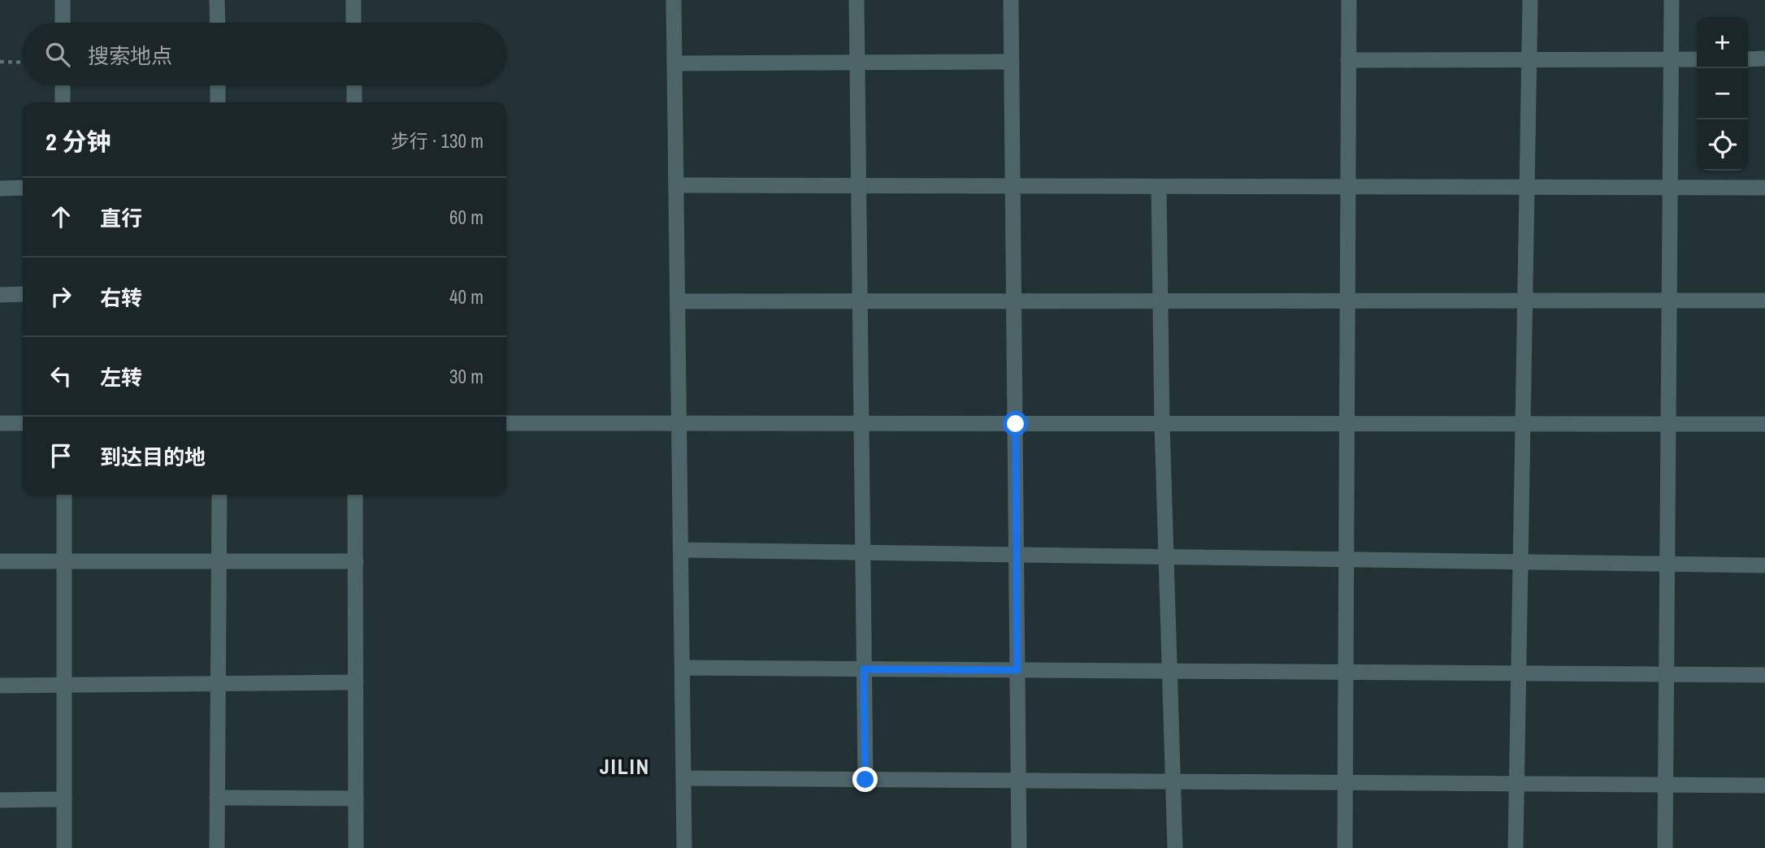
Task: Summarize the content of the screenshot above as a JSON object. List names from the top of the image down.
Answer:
{
  "districts": ["JILIN"],
  "page": {
    "map_buttons": ["+", "−"],
    "search": "搜索地点",
    "heading": ["2 分钟", "步行 · 130 m"],
    "list": [
      ["直行", "60 m"],
      ["右转", "40 m"],
      ["左转", "30 m"],
      "到达目的地"
    ]
  }
}
